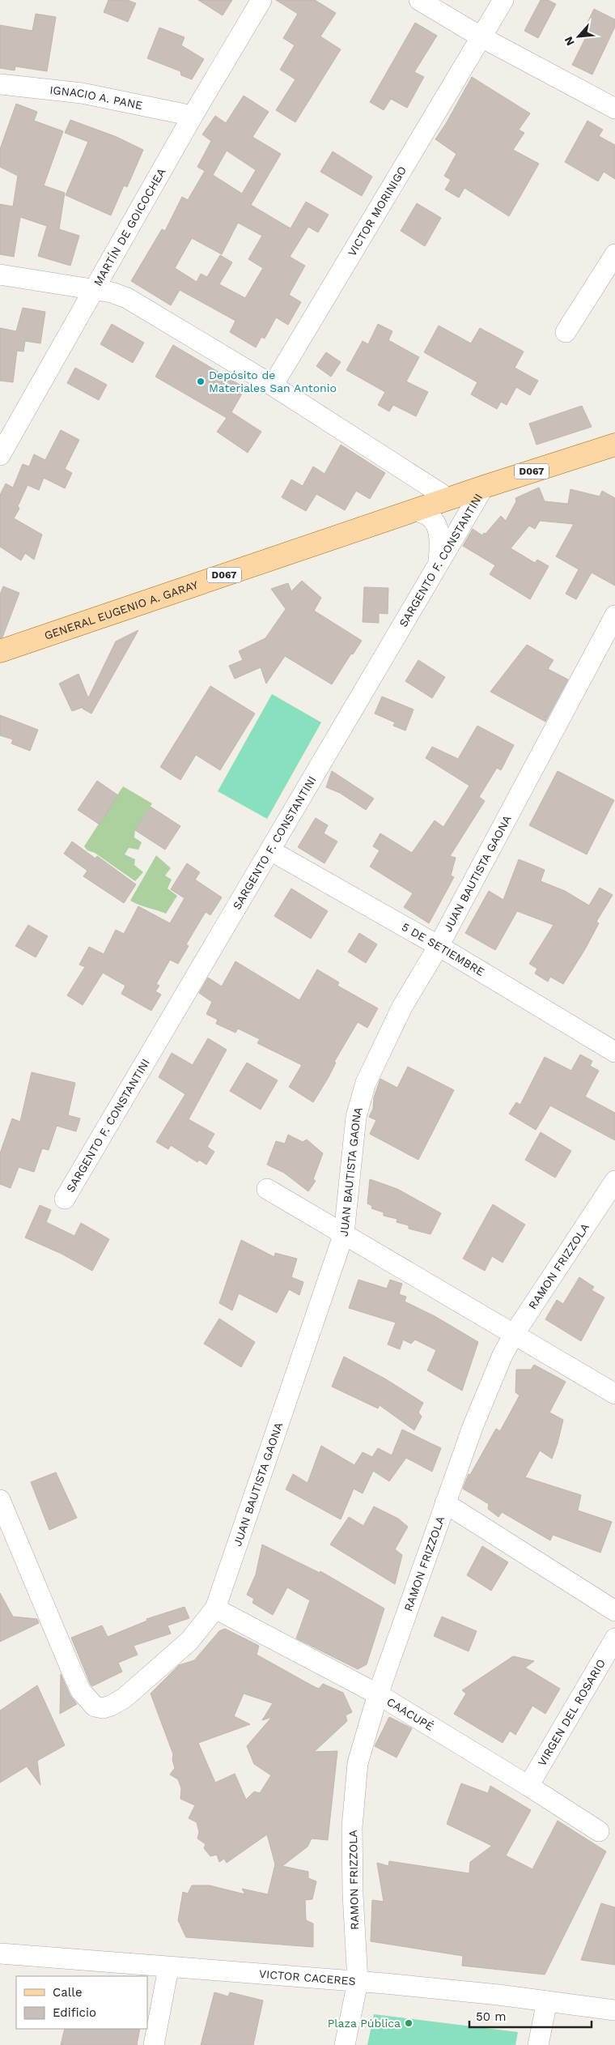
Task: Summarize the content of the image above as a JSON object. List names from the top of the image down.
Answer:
{
  "streets": {
    "main road": ["D067", "GENERAL EUGENIO A. GARAY"],
    "street": [
      "IGNACIO A. PANE",
      "VICTOR MORINIGO",
      "MARTÍN DE GOICOCHEA",
      "SARGENTO F. CONSTANTINI",
      "JUAN BAUTISTA GAONA",
      "5 DE SETIEMBRE",
      "RAMON FRIZZOLA",
      "VIRGEN DEL ROSARIO",
      "CAACUPÉ",
      "VICTOR CACERES"
    ]
  },
  "crossings": [
    ["IGNACIO A. PANE", "MARTÍN DE GOICOCHEA"],
    ["D067", "SARGENTO F. CONSTANTINI"],
    ["D067", "GENERAL EUGENIO A. GARAY"],
    ["SARGENTO F. CONSTANTINI", "5 DE SETIEMBRE"],
    ["JUAN BAUTISTA GAONA", "5 DE SETIEMBRE"],
    ["JUAN BAUTISTA GAONA", "CAACUPÉ"],
    ["RAMON FRIZZOLA", "CAACUPÉ"],
    ["RAMON FRIZZOLA", "VICTOR CACERES"],
    ["VIRGEN DEL ROSARIO", "CAACUPÉ"]
  ],
  "places": ["Depósito de Materiales San Antonio", "Plaza Pública"],
  "legend": ["Calle", "Edificio"],
  "scale_bar": "50 m",
  "north": "bottom left"
}
